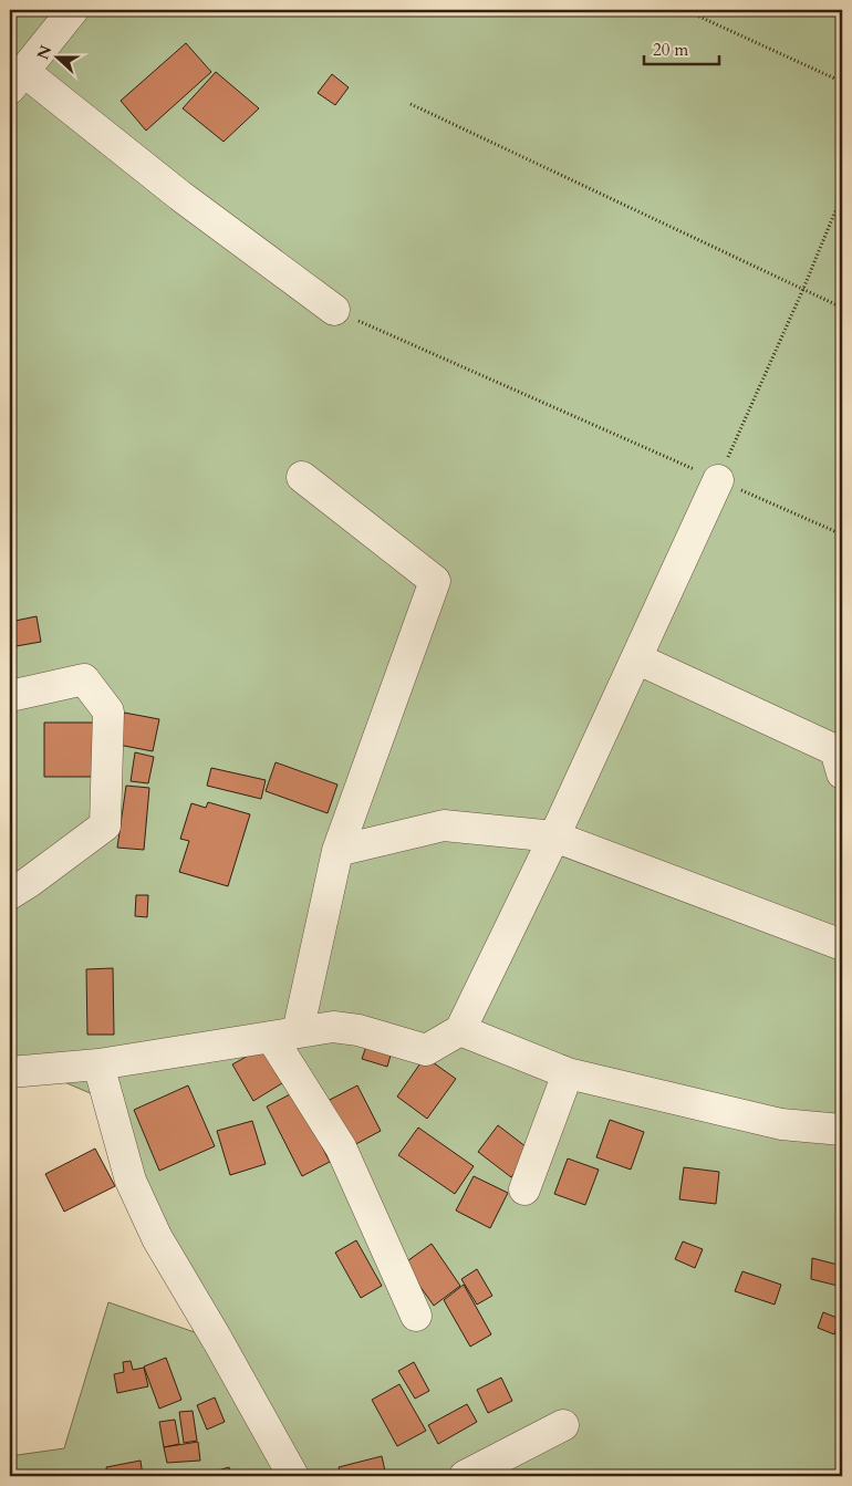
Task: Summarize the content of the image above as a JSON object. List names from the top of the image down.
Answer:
{
  "scale_bar": "20 m",
  "north": "left"
}
